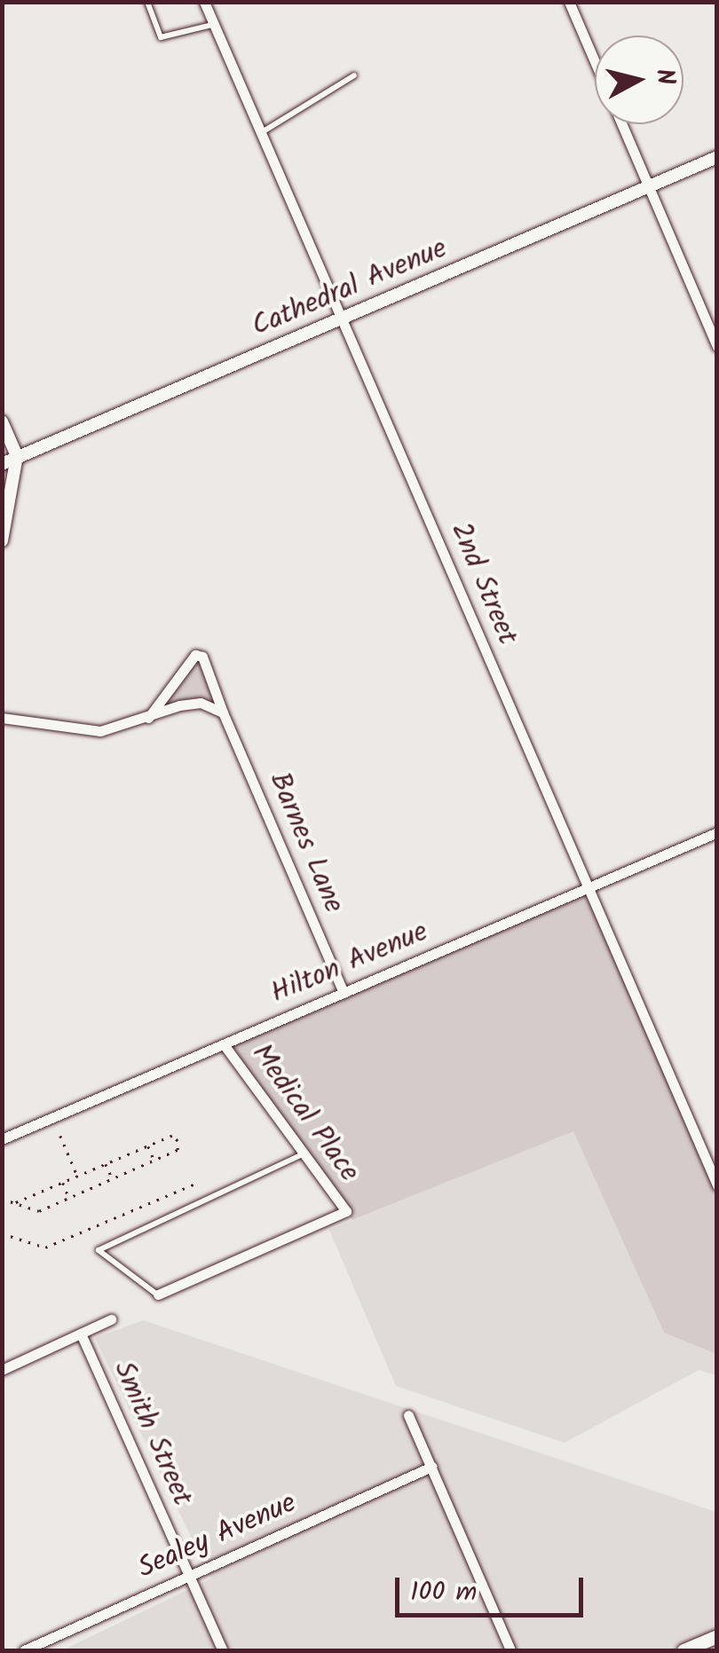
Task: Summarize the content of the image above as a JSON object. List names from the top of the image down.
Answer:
{
  "streets": {
    "street": [
      "Cathedral Avenue",
      "2nd Street",
      "Barnes Lane",
      "Hilton Avenue",
      "Medical Place",
      "Smith Street",
      "Sealey Avenue"
    ]
  },
  "crossings": [
    ["Cathedral Avenue", "2nd Street"],
    ["2nd Street", "Hilton Avenue"],
    ["Barnes Lane", "Hilton Avenue"],
    ["Hilton Avenue", "Medical Place"],
    ["Smith Street", "Sealey Avenue"]
  ],
  "scale_bar": "100 m",
  "north": "right"
}
